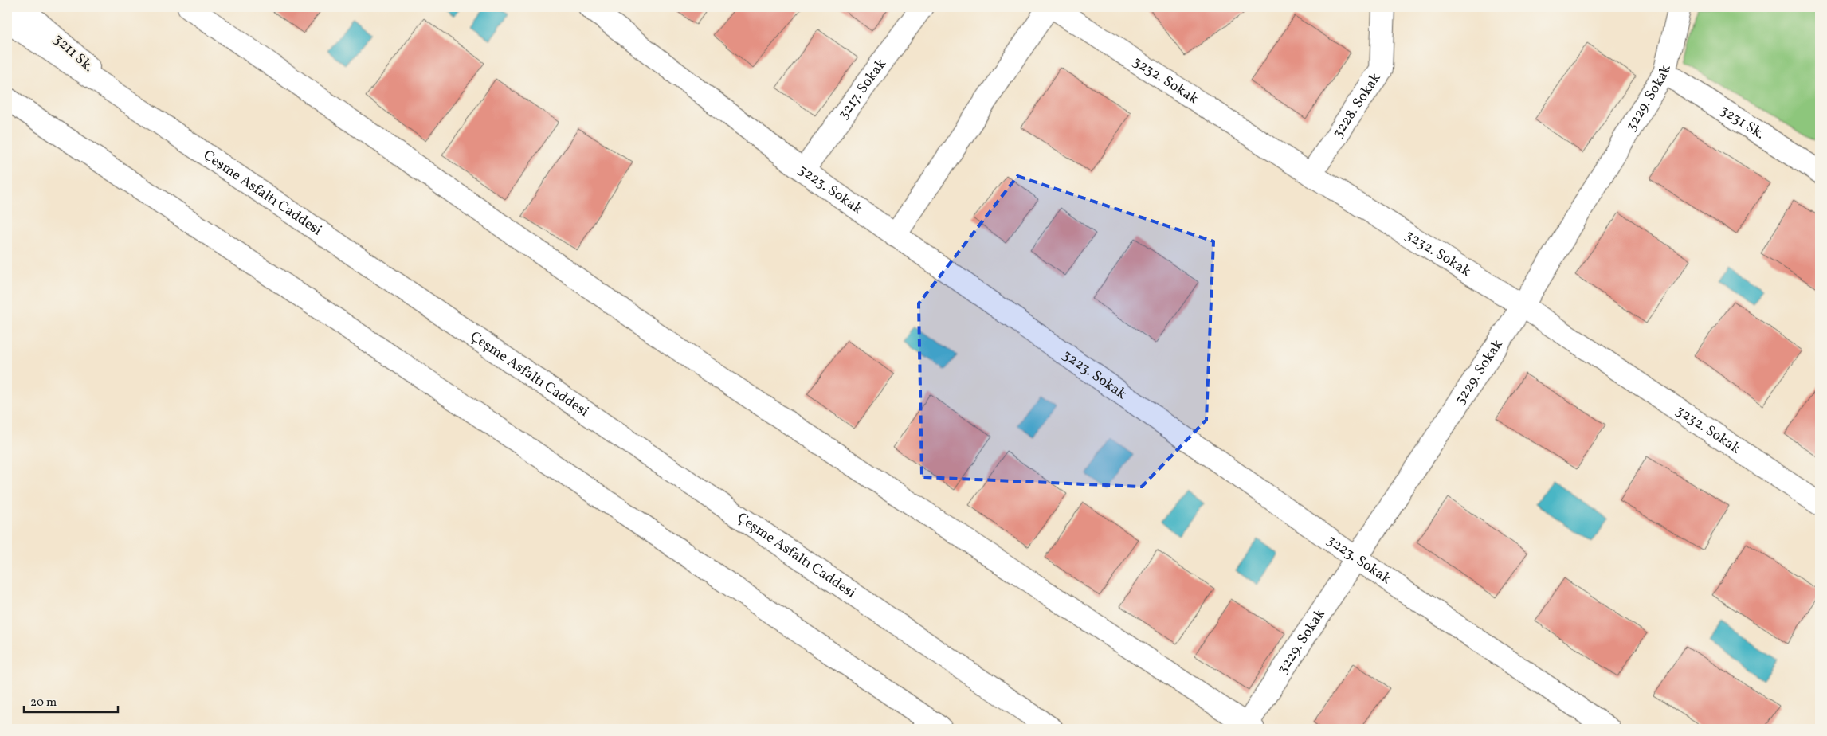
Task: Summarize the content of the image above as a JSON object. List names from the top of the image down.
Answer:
{
  "streets": {
    "main road": [
      "3211 Sk.",
      "3232. Sokak",
      "3217. Sokak",
      "3229. Sokak",
      "3228. Sokak",
      "3231 Sk.",
      "3223. Sokak",
      "Çeşme Asfaltı Caddesi"
    ]
  },
  "crossings": [
    ["3211 Sk.", "Çeşme Asfaltı Caddesi"],
    ["3232. Sokak", "3229. Sokak"],
    ["3232. Sokak", "3228. Sokak"],
    ["3217. Sokak", "3223. Sokak"],
    ["3229. Sokak", "3231 Sk."],
    ["3229. Sokak", "3223. Sokak"]
  ],
  "scale_bar": "20 m"
}
